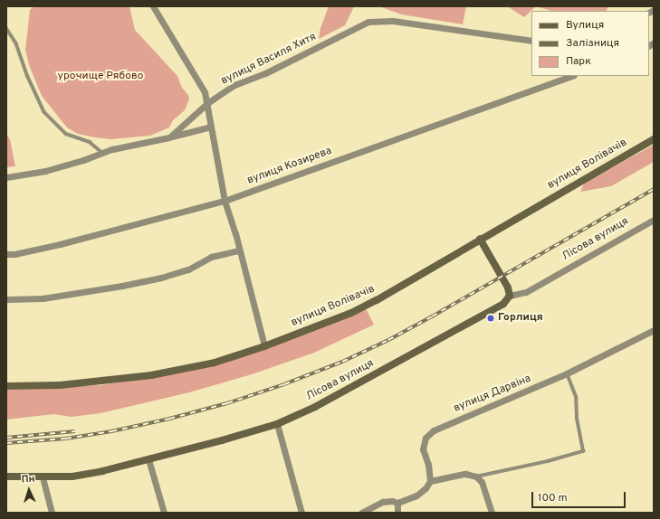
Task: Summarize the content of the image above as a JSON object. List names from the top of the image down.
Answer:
{
  "streets": {
    "street": [
      "вулиця Василя Хитя",
      "вулиця Волівачів",
      "вулиця Козирева",
      "Лісова вулиця",
      "вулиця Дарвіна"
    ]
  },
  "parks": ["урочище Рябово"],
  "places": ["Горлиця"],
  "legend": ["Вулиця", "Залізниця", "Парк"],
  "scale_bar": "100 m",
  "north": "top"
}
